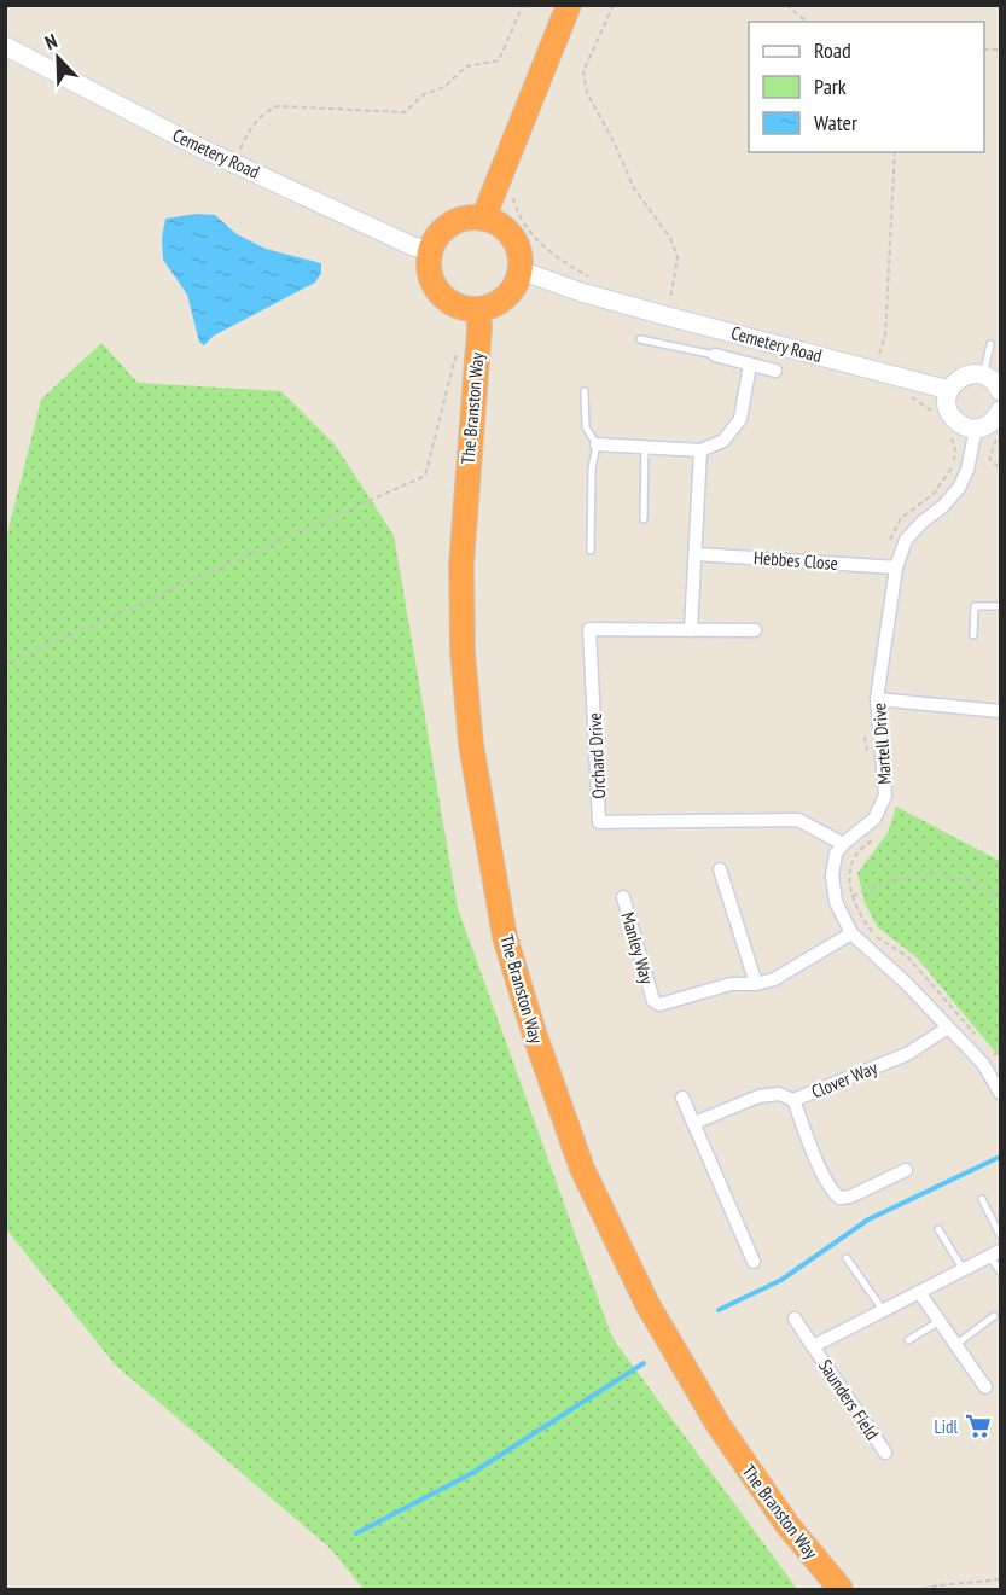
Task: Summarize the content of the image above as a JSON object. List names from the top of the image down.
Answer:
{
  "streets": {
    "highway": ["The Branston Way"],
    "main road": ["Cemetery Road"],
    "street": [
      "Hebbes Close",
      "Martell Drive",
      "Orchard Drive",
      "Manley Way",
      "Clover Way",
      "Saunders Field"
    ]
  },
  "crossings": [
    ["Cemetery Road", "The Branston Way"],
    ["Hebbes Close", "Martell Drive"],
    ["Martell Drive", "Orchard Drive"]
  ],
  "places": {
    "supermarket": ["Lidl"]
  },
  "legend": ["Road", "Park", "Water"],
  "north": "top left"
}
